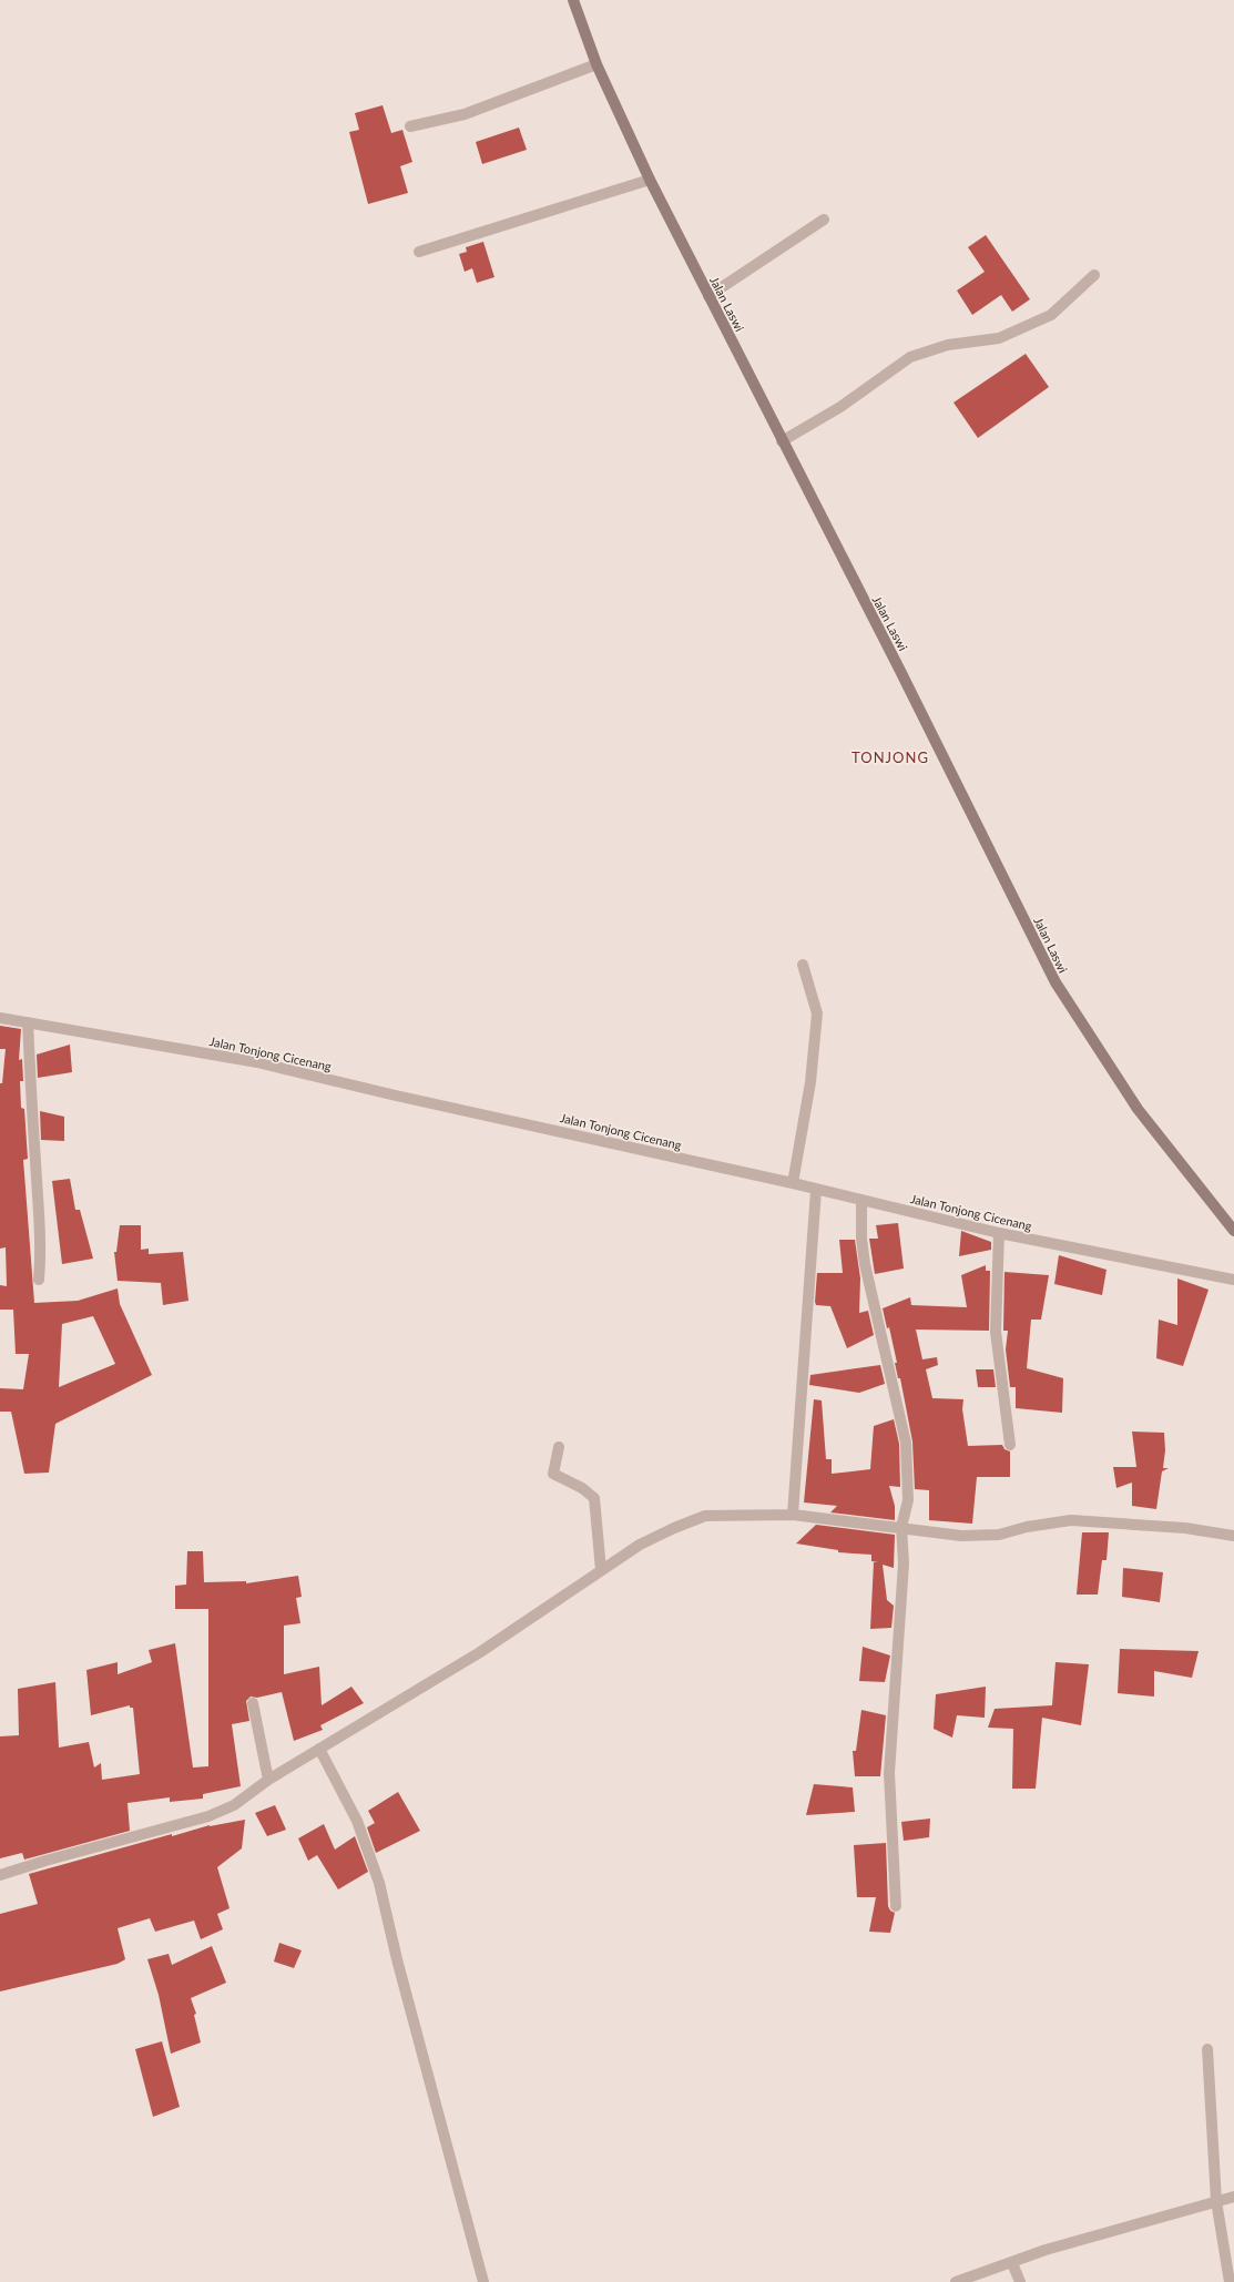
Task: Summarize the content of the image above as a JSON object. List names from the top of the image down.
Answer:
{
  "streets": {
    "main road": ["Jalan Laswi"],
    "street": ["Jalan Tonjong Cicenang"]
  },
  "districts": ["TONJONG"]
}
